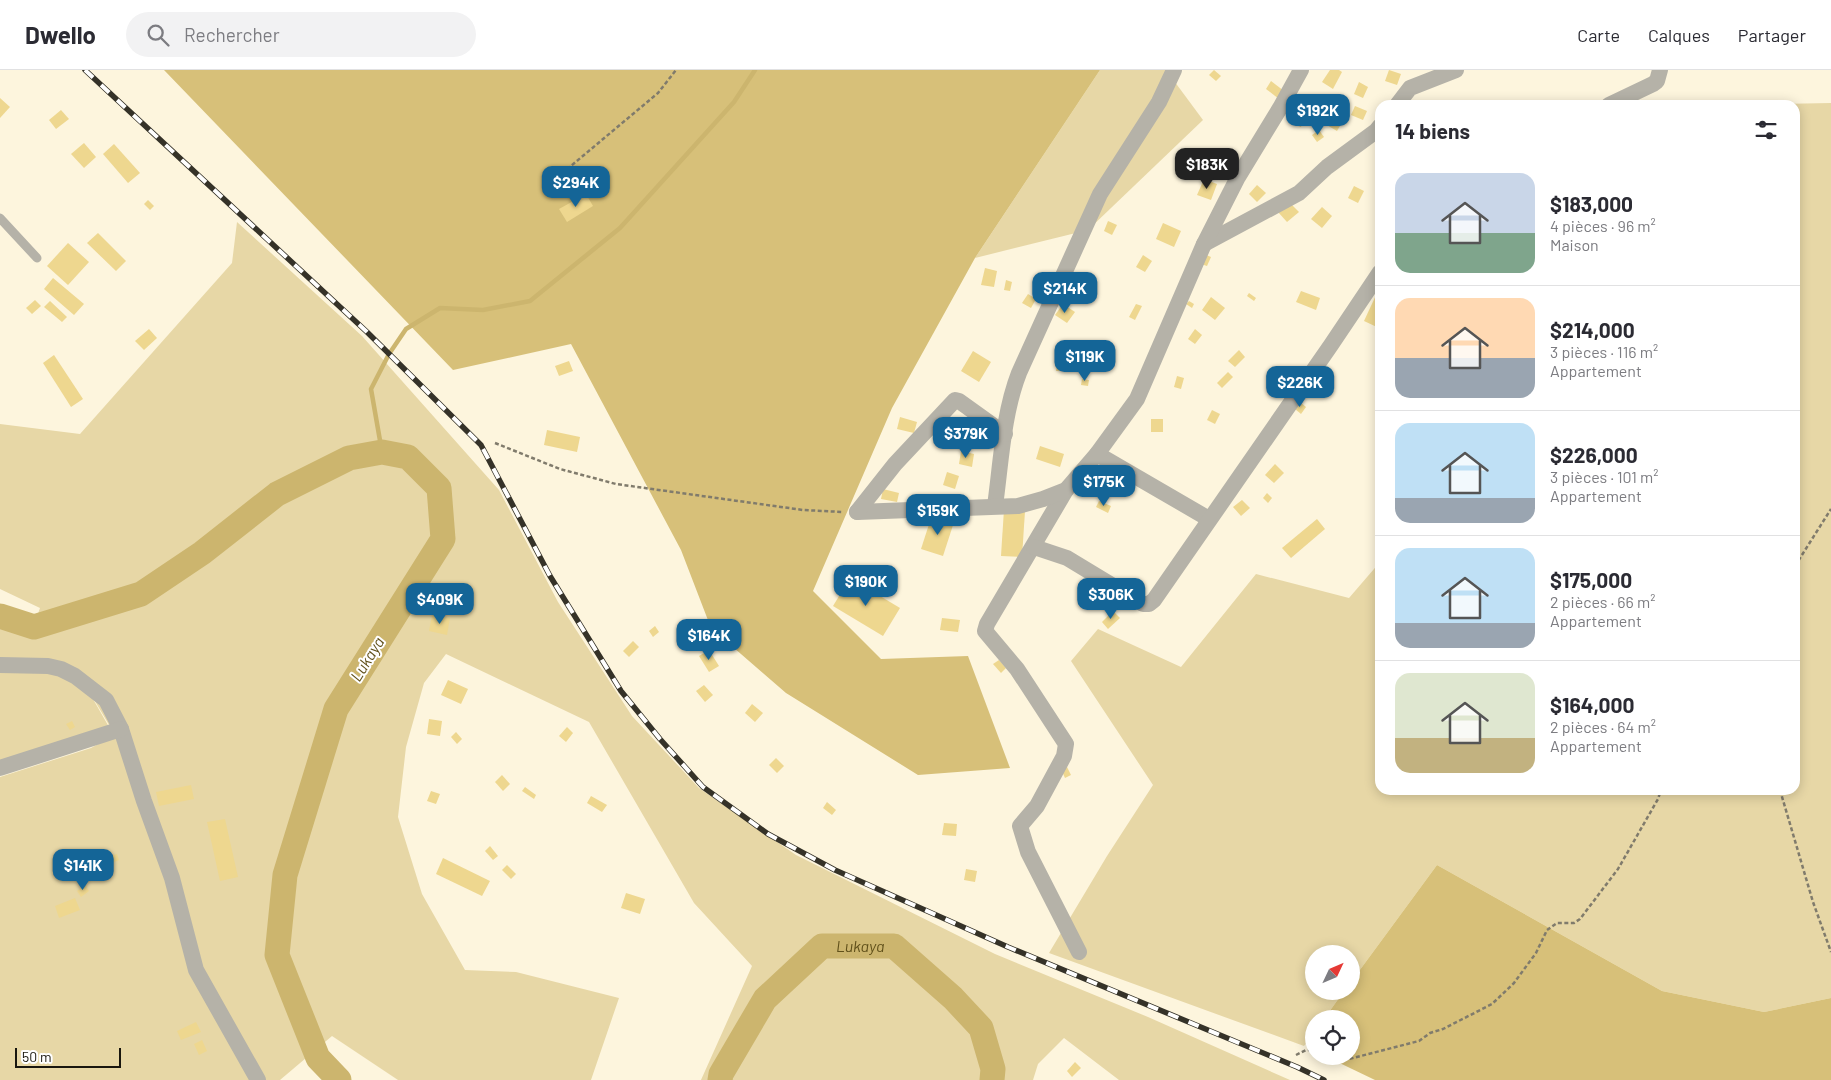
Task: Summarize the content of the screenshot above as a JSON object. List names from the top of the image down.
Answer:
{
  "water": ["Lukaya"],
  "scale_bar": "50 m",
  "north": "top right",
  "page": {
    "header": "Dwello",
    "search": "Rechercher",
    "nav": ["Carte", "Calques", "Partager"],
    "price": [
      "$192K",
      "$183K",
      "$294K",
      "$214K",
      "$119K",
      "$226K",
      "$379K",
      "$175K",
      "$159K",
      "$190K",
      "$306K",
      "$409K",
      "$164K",
      "$141K"
    ],
    "heading": "14 biens",
    "list": [
      {
        "name": "$183,000",
        "note": "4 pièces · 96 m² · Maison"
      },
      {
        "name": "$214,000",
        "note": "3 pièces · 116 m² · Appartement"
      },
      {
        "name": "$226,000",
        "note": "3 pièces · 101 m² · Appartement"
      },
      {
        "name": "$175,000",
        "note": "2 pièces · 66 m² · Appartement"
      },
      {
        "name": "$164,000",
        "note": "2 pièces · 64 m² · Appartement"
      }
    ],
    "scale": "50 m"
  }
}
